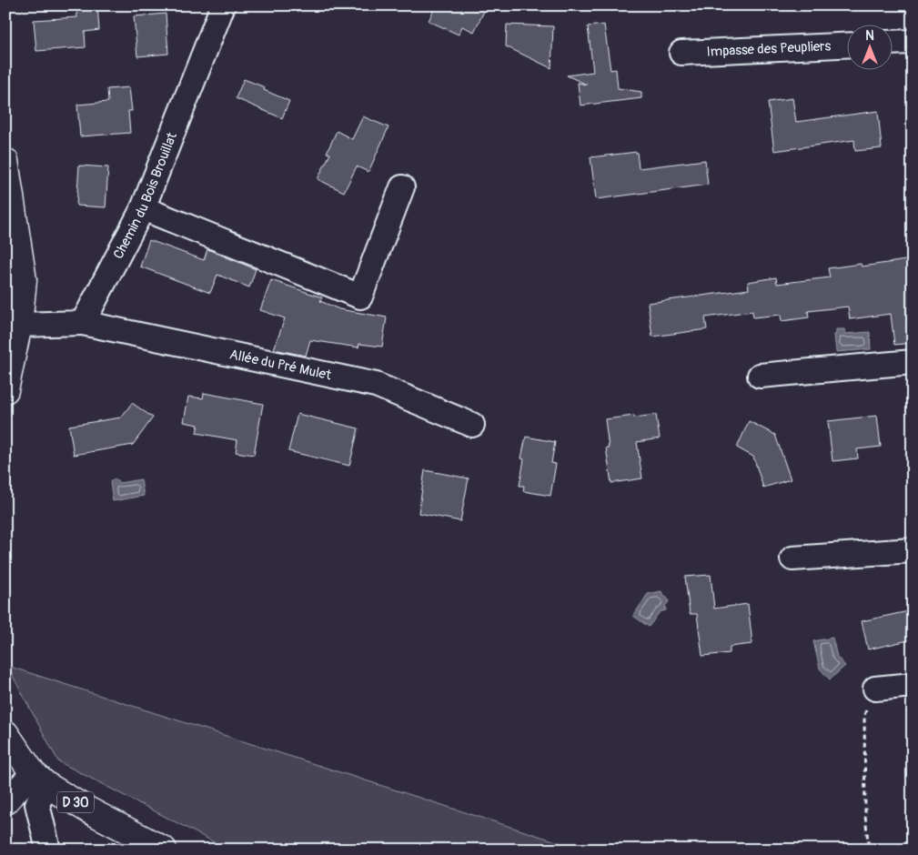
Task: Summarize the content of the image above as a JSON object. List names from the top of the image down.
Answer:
{
  "streets": {
    "main road": ["D 30"],
    "street": ["Impasse des Peupliers", "Chemin du Bois Brouillat", "Allée du Pré Mulet"]
  },
  "crossings": [
    ["Chemin du Bois Brouillat", "Allée du Pré Mulet"]
  ],
  "north": "top"
}
